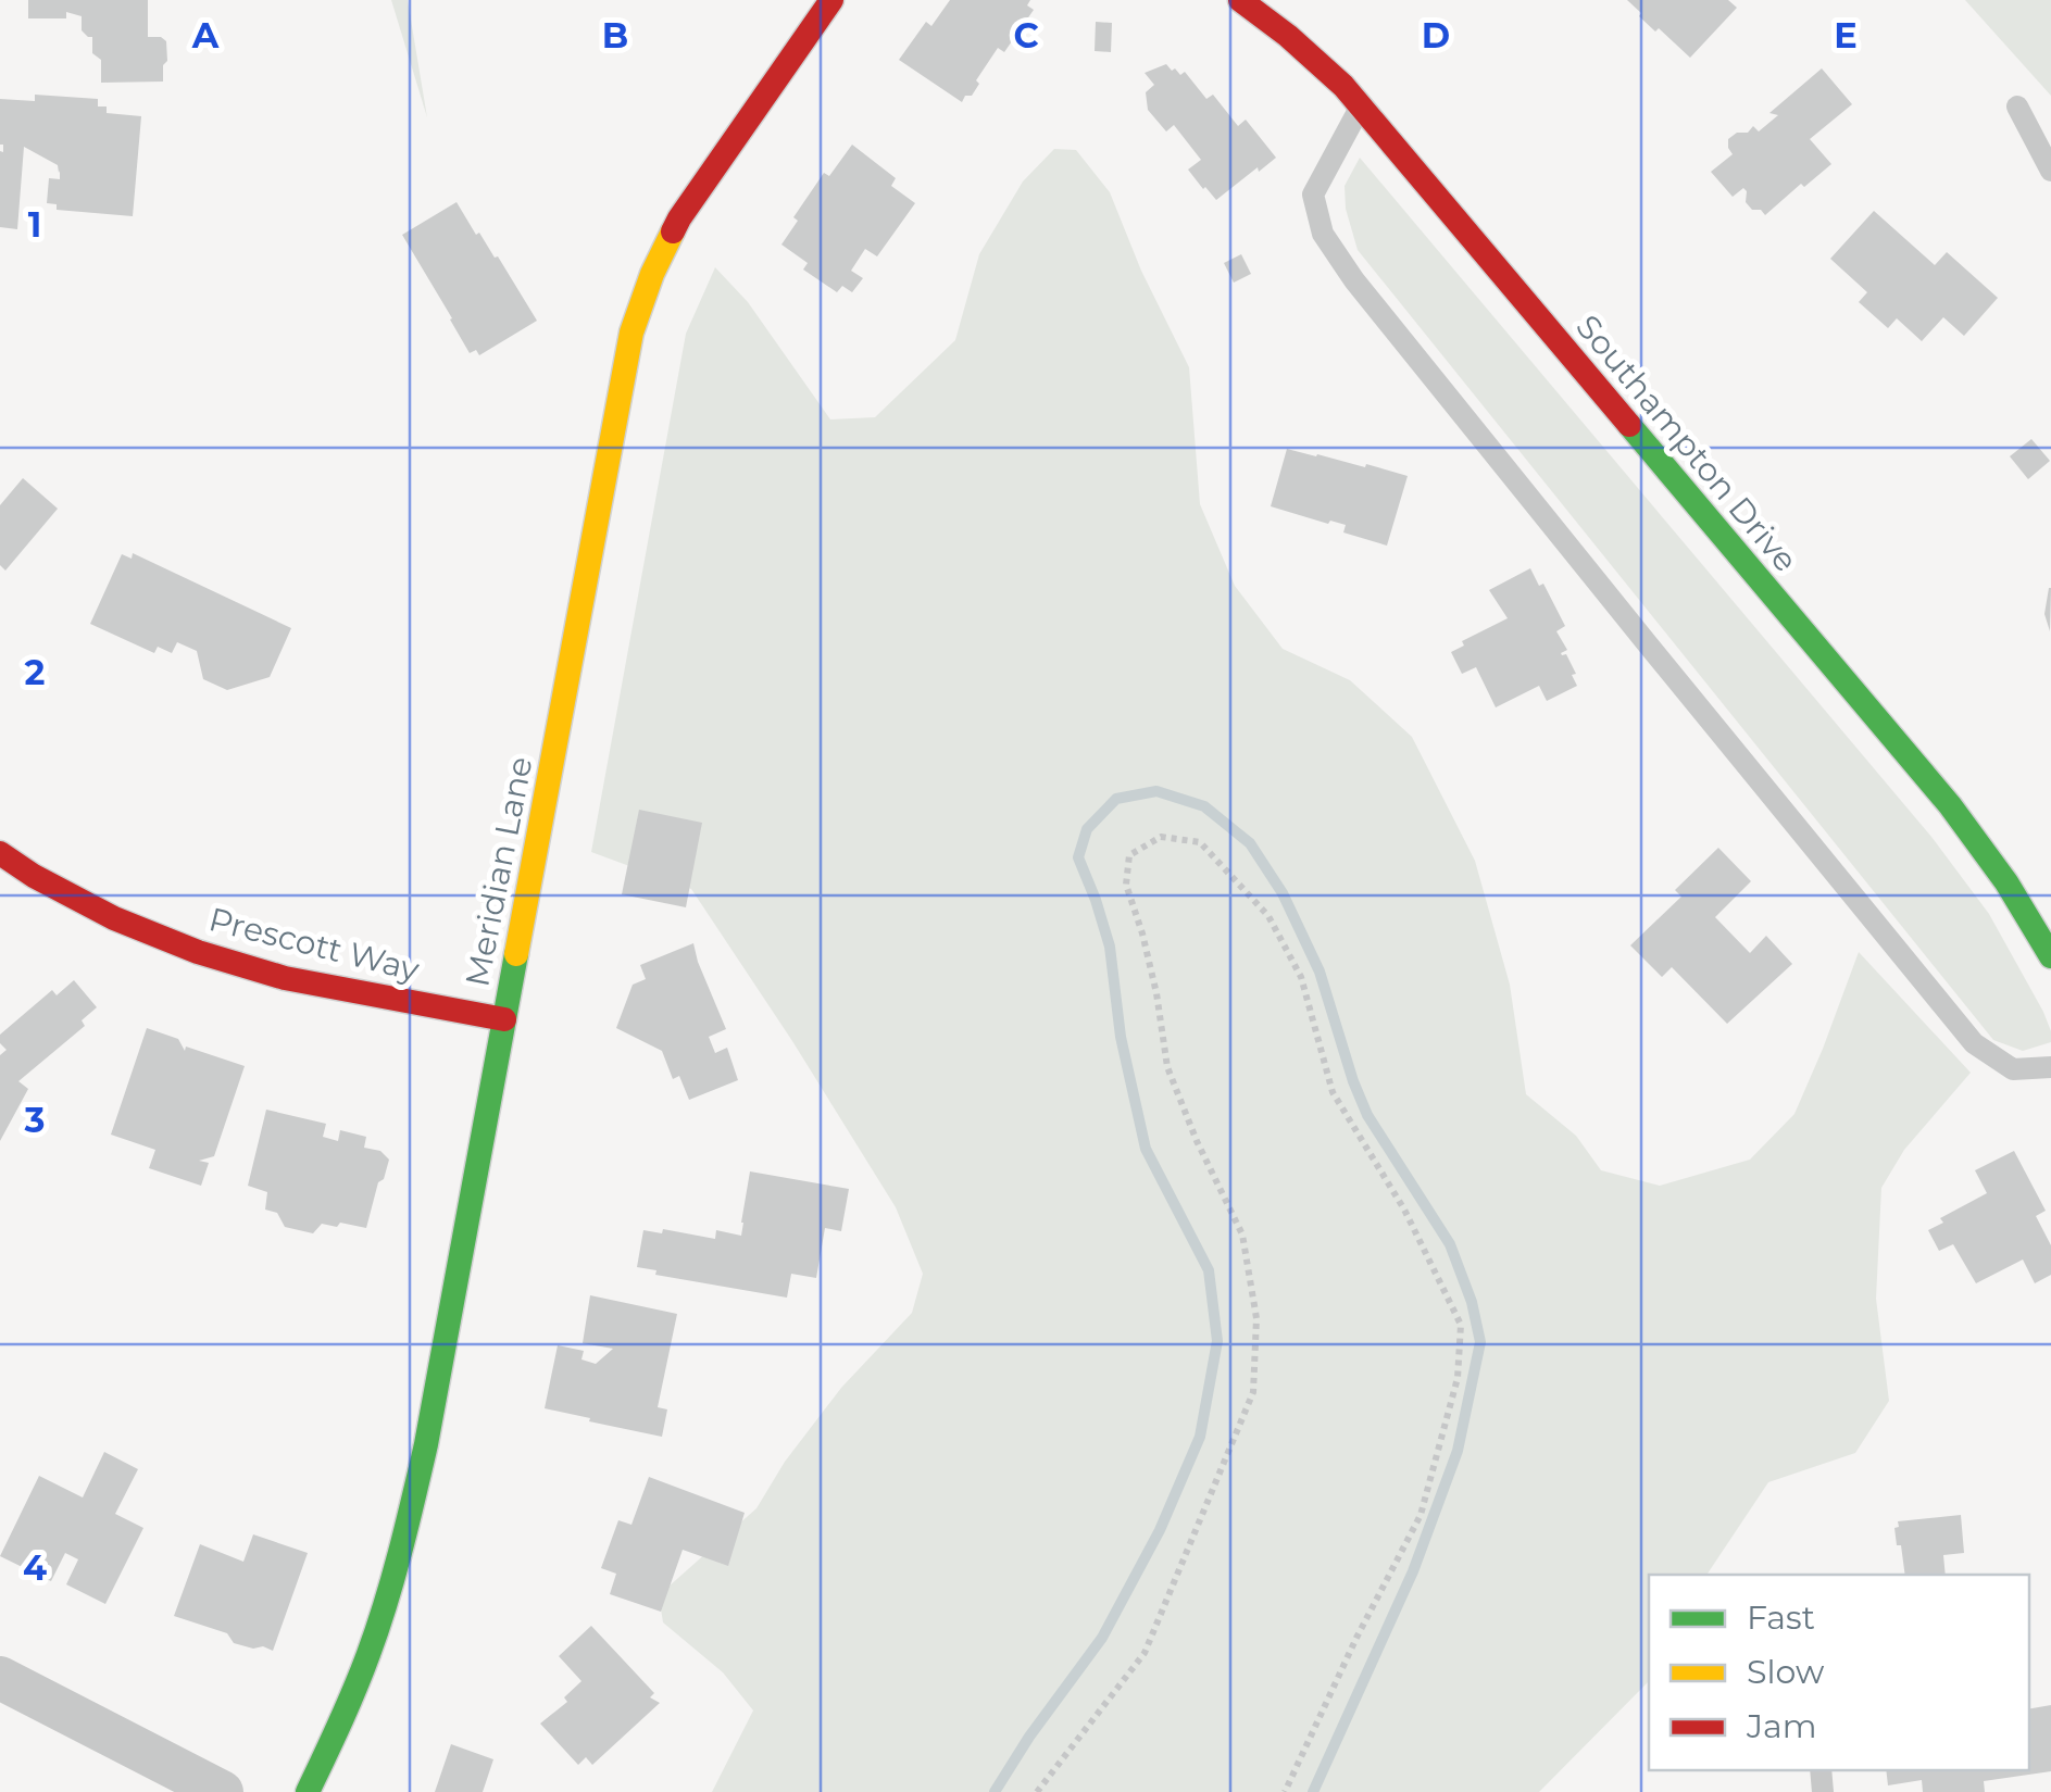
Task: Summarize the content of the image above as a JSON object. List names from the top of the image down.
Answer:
{
  "streets": {
    "street": ["Southampton Drive", "Meridian Lane", "Prescott Way"]
  },
  "crossings": [
    ["Meridian Lane", "Prescott Way"]
  ],
  "legend": ["Fast", "Slow", "Jam"],
  "grid": {
    "columns": [
      "A",
      "B",
      "C",
      "D",
      "E"
    ],
    "rows": [
      "1",
      "2",
      "3",
      "4"
    ]
  }
}
